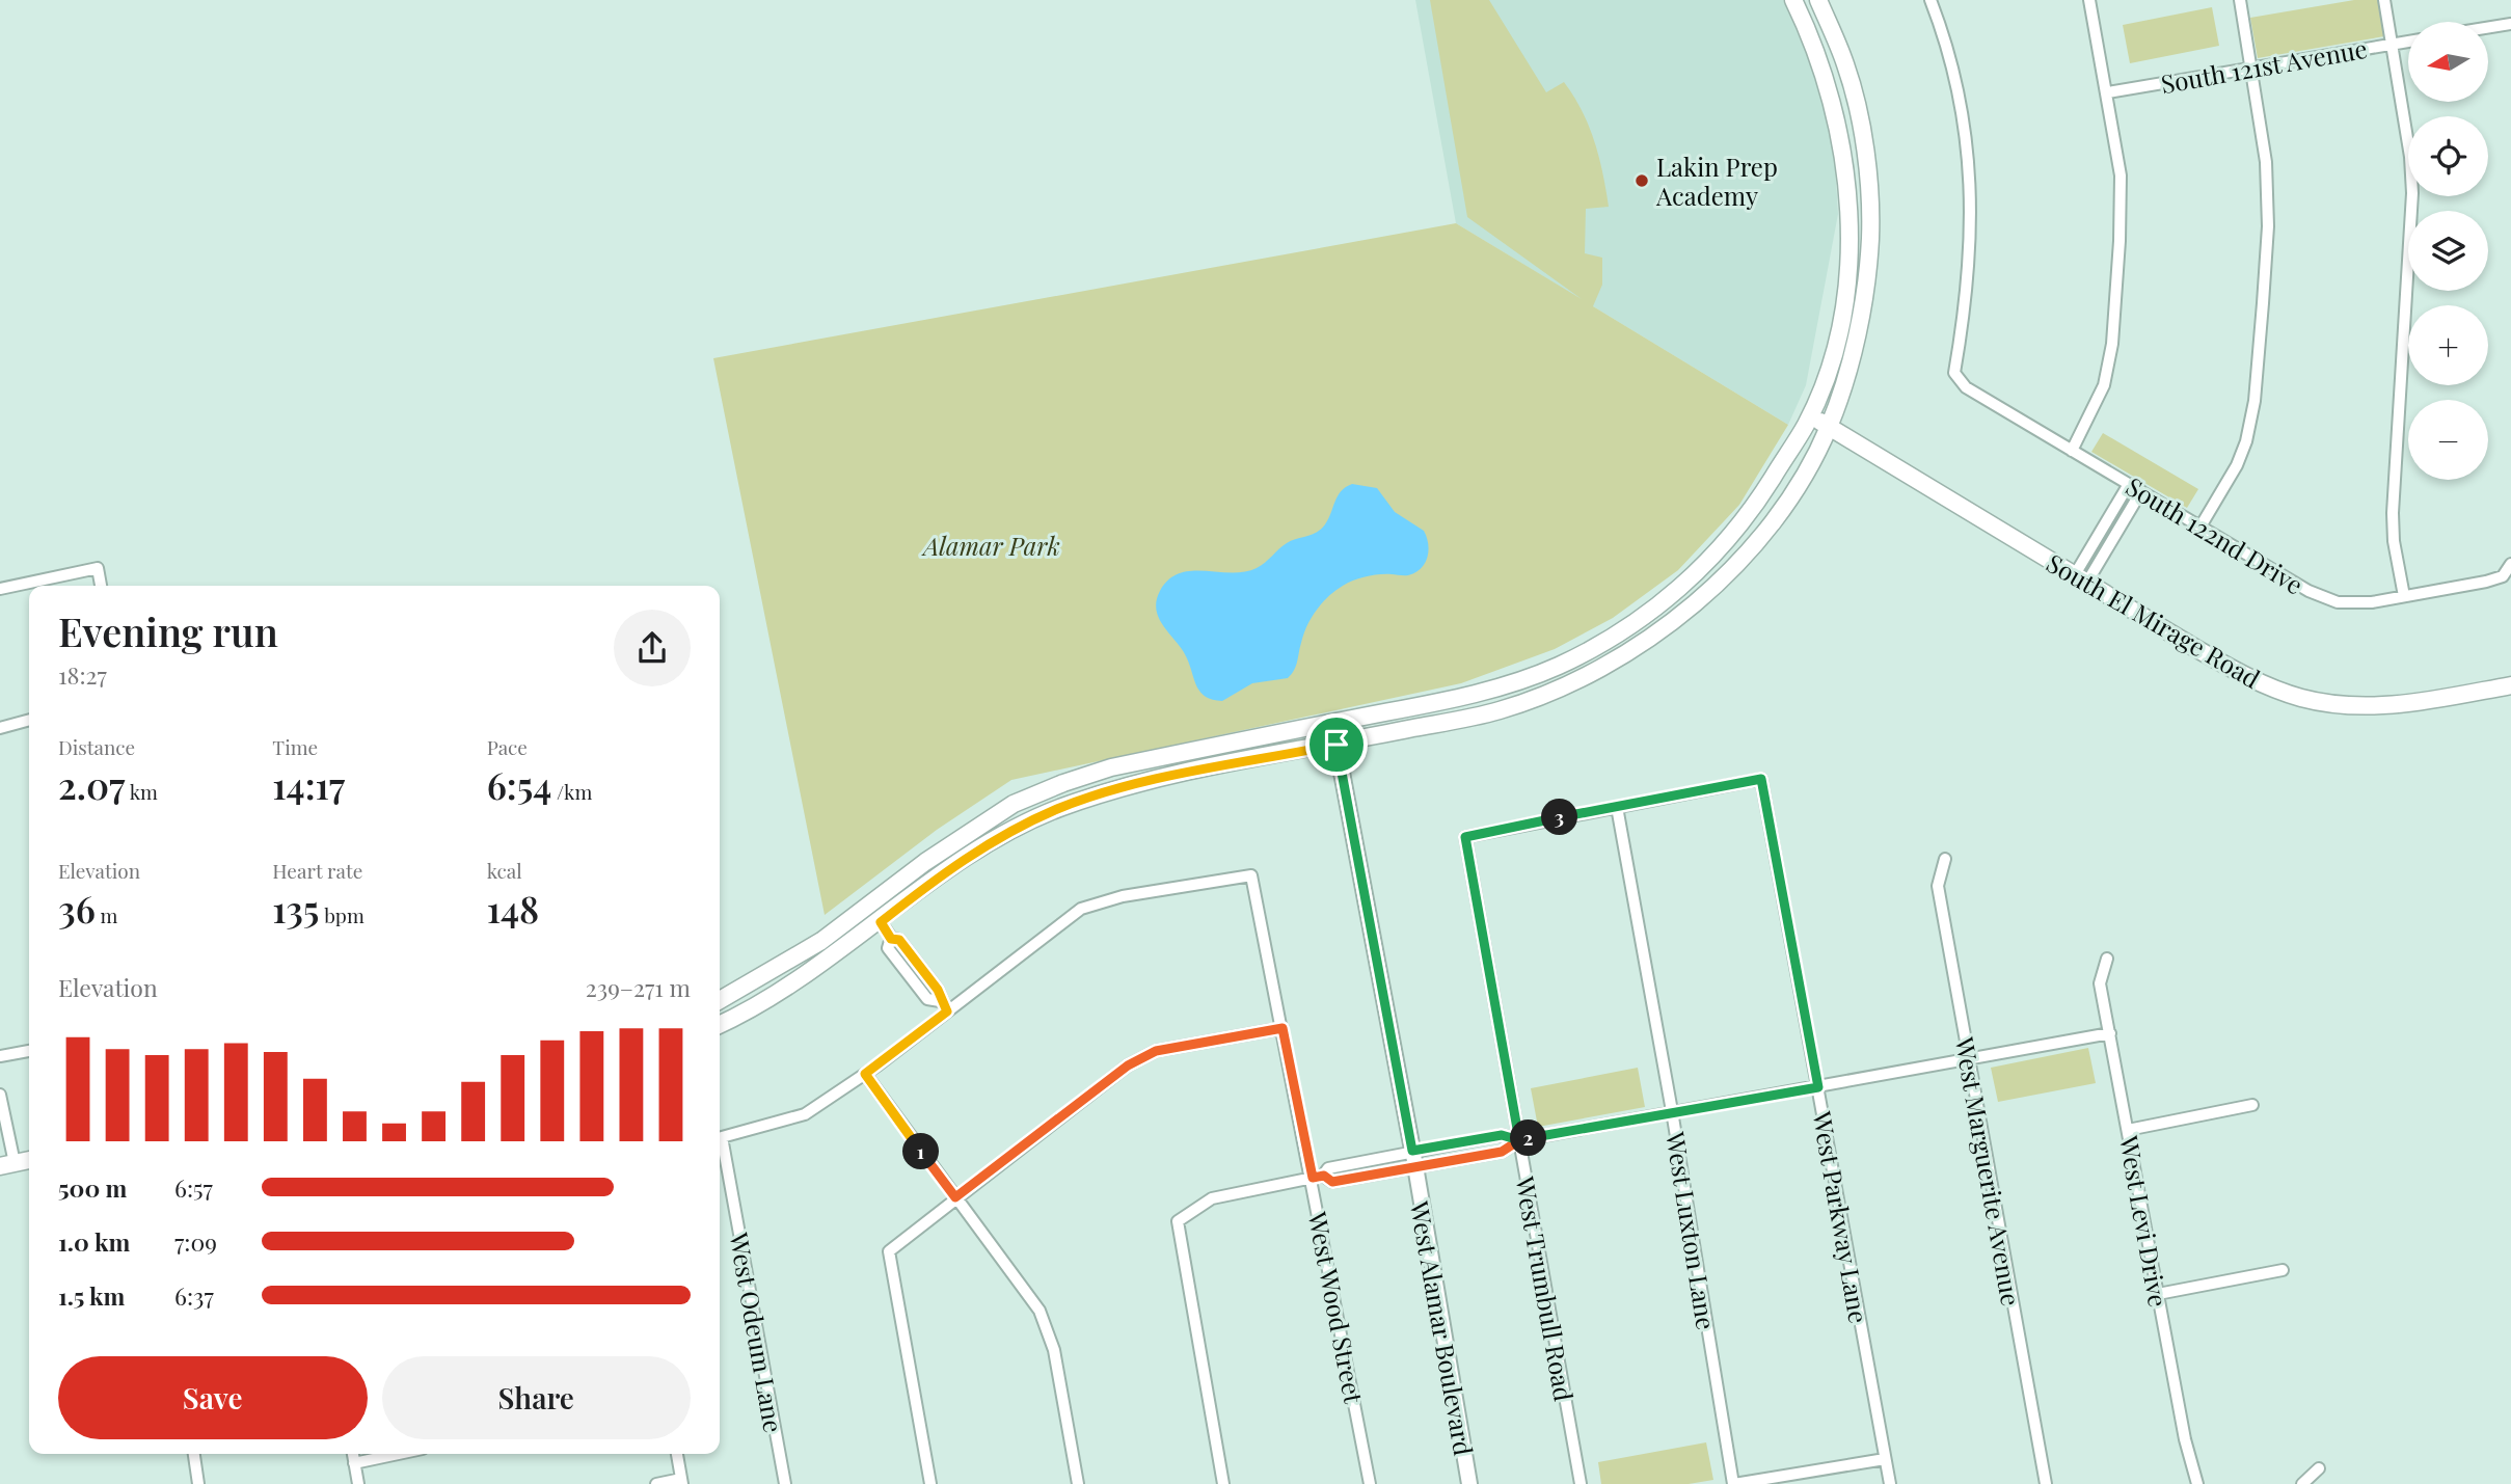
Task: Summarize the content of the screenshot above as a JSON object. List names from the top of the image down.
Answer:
{
  "streets": {
    "main road": ["South El Mirage Road"],
    "street": [
      "South 121st Avenue",
      "South 122nd Drive",
      "West Marguerite Avenue",
      "West Parkway Lane",
      "West Levi Drive",
      "West Luxton Lane",
      "West Trumbull Road",
      "West Wood Street",
      "West Alamar Boulevard",
      "West Odeum Lane"
    ]
  },
  "crossings": [
    ["West Parkway Lane", "West Luxton Lane"],
    ["West Parkway Lane", "West Trumbull Road"],
    ["West Luxton Lane", "West Trumbull Road"]
  ],
  "parks": ["Alamar Park"],
  "places": ["Lakin Prep Academy"],
  "north": "left",
  "page": {
    "map_buttons": ["+", "−"],
    "heading": ["Evening run", "18:27"],
    "stats": [
      ["Distance", "2.07 km"],
      ["Time", "14:17"],
      ["Pace", "6:54 /km"],
      ["Elevation", "36 m"],
      ["Heart rate", "135 bpm"],
      ["kcal", "148"]
    ],
    "pins": ["3", "2", "1"],
    "chart": ["Elevation", "239–271 m"],
    "list": [
      {
        "name": "500 m",
        "note": "6:57"
      },
      {
        "name": "1.0 km",
        "note": "7:09"
      },
      {
        "name": "1.5 km",
        "note": "6:37"
      }
    ],
    "buttons": ["Save", "Share"]
  }
}
